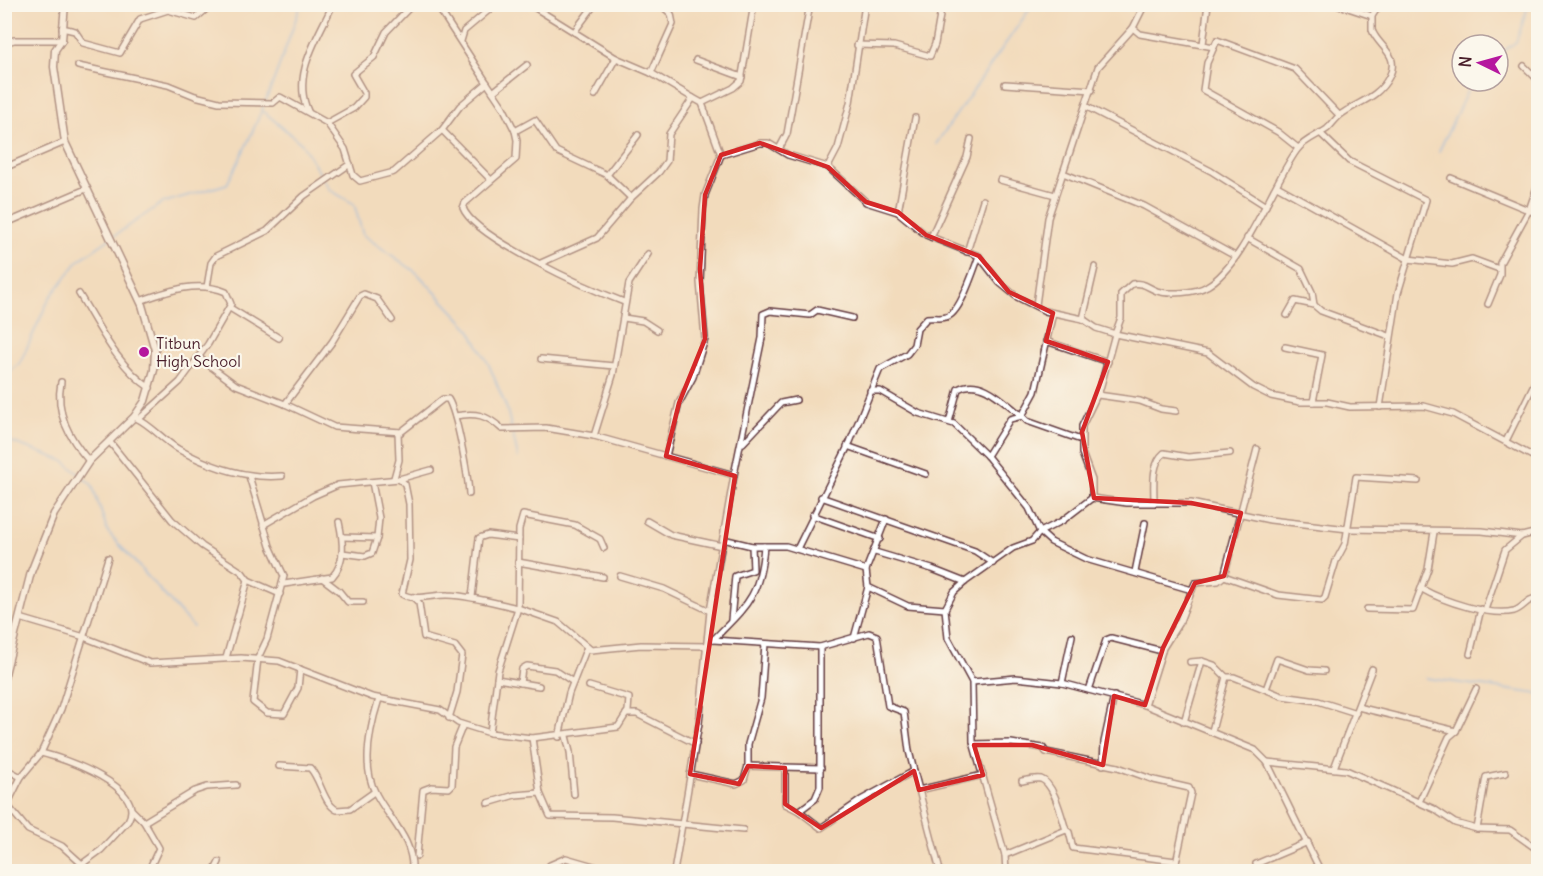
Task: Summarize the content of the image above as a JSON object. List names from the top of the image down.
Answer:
{
  "places": ["Titbun High School"],
  "north": "left"
}
